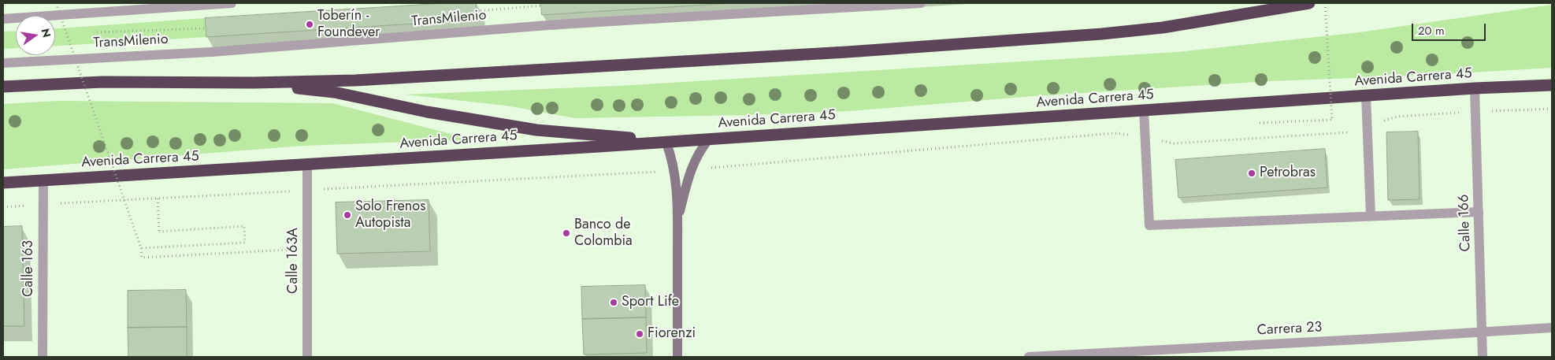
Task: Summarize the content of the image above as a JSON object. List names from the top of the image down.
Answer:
{
  "streets": {
    "highway": ["Avenida Carrera 45"],
    "street": [
      "TransMilenio",
      "Calle 166",
      "Calle 163A",
      "Calle 163",
      "Carrera 23"
    ]
  },
  "crossings": [
    ["Avenida Carrera 45", "Calle 166"],
    ["Avenida Carrera 45", "Calle 163A"],
    ["Avenida Carrera 45", "Calle 163"],
    ["Calle 166", "Carrera 23"]
  ],
  "places": [
    "Toberín - Foundever",
    "Petrobras",
    "Solo Frenos Autopista",
    "Banco de Colombia",
    "Sport Life",
    "Fiorenzi"
  ],
  "scale_bar": "20 m",
  "north": "right"
}
